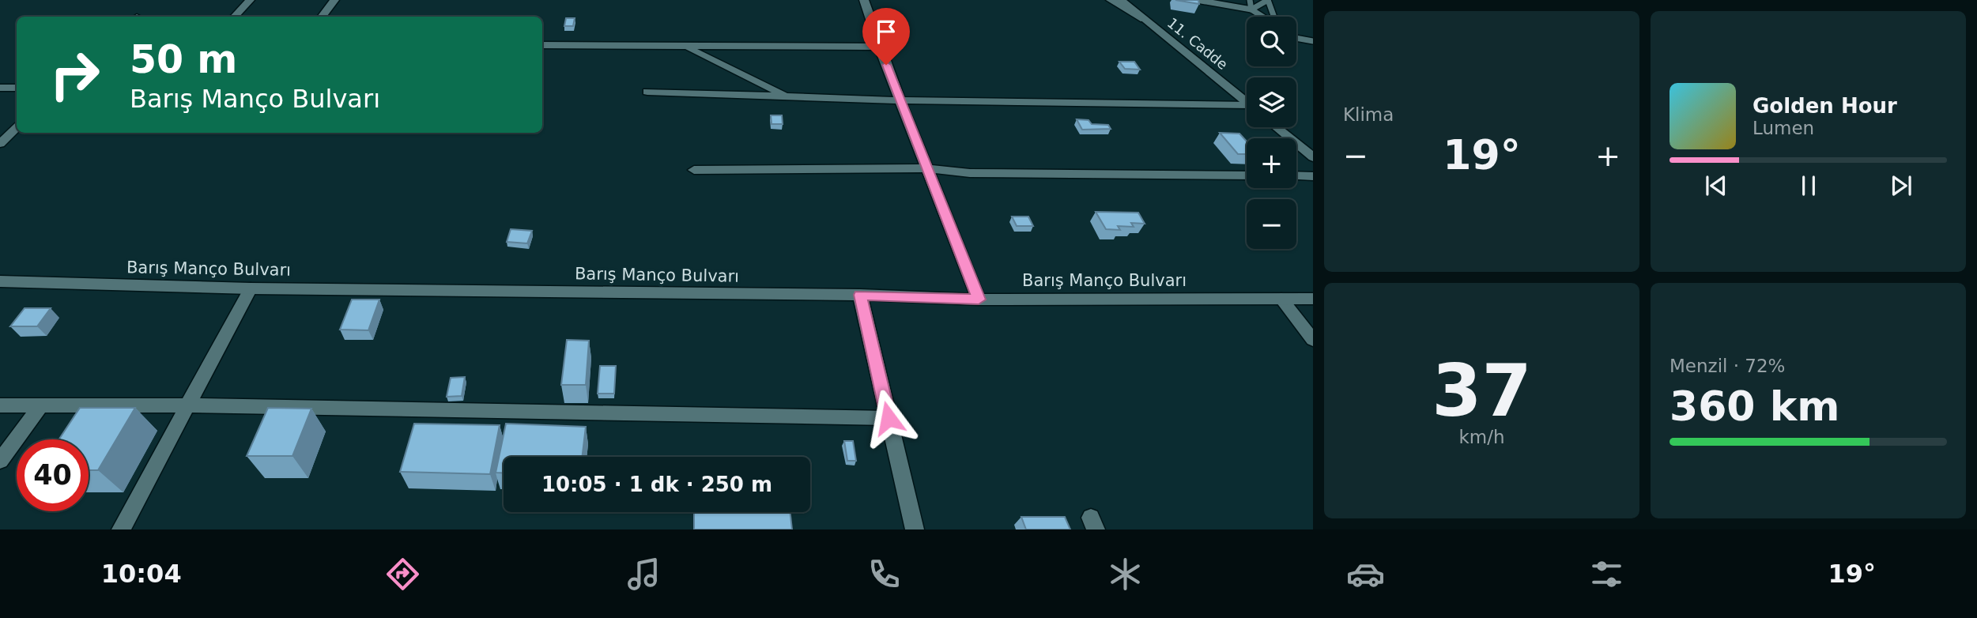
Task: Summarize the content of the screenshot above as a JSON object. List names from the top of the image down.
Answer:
{
  "streets": {
    "street": ["11. Cadde", "Barış Manço Bulvarı"]
  },
  "page": {
    "tile": [
      "Klima",
      ["37", "km/h"],
      ["Menzil · 72%", "360 km"]
    ],
    "map_buttons": ["+", "−"],
    "turn": ["50 m", "Barış Manço Bulvarı"],
    "song": ["Golden Hour", "Lumen"],
    "heat": ["−", "19°", "+"],
    "limit": "40",
    "trip": "10:05 · 1 dk · 250 m",
    "tabs": ["10:04", "19°"]
  }
}
